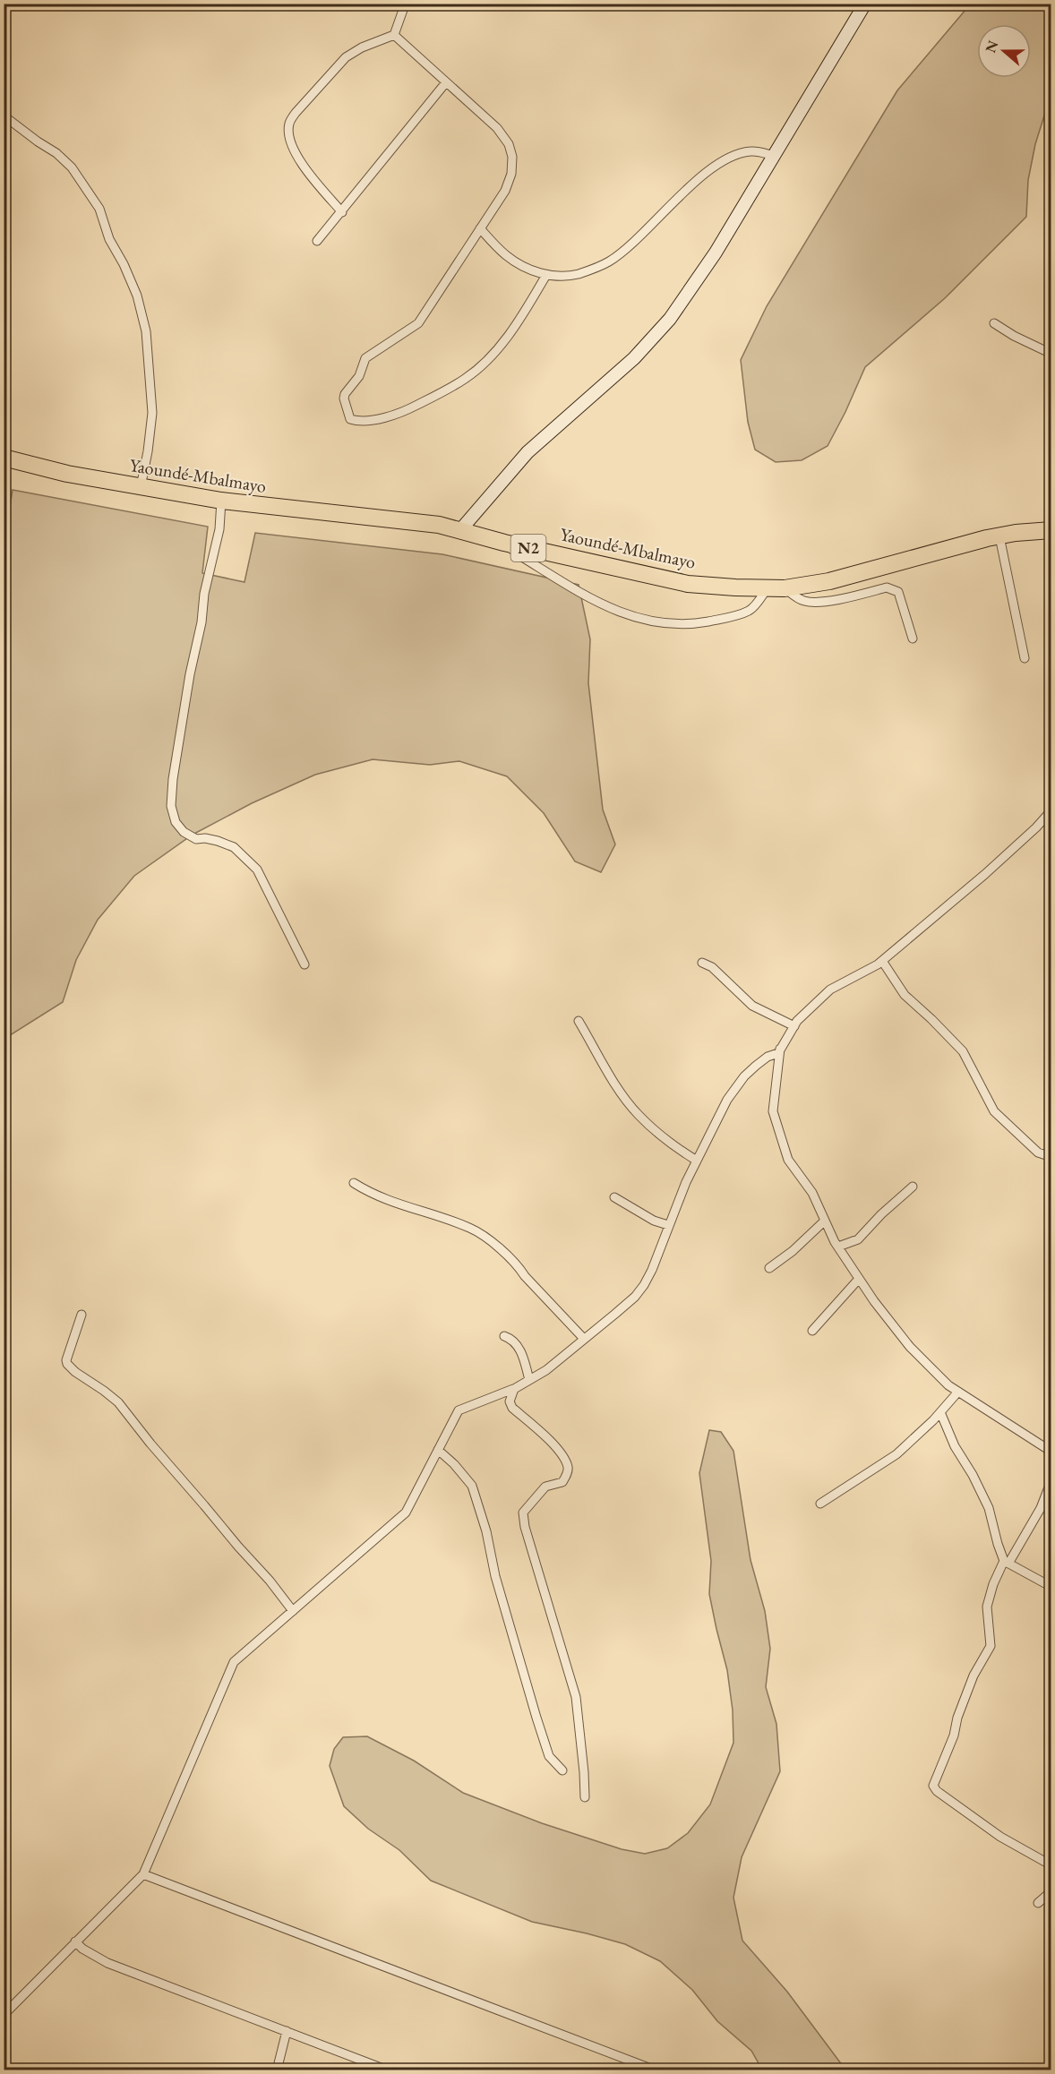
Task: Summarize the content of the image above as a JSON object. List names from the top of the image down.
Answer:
{
  "streets": {
    "highway": ["Yaoundé-Mbalmayo", "N2"]
  },
  "north": "left"
}
